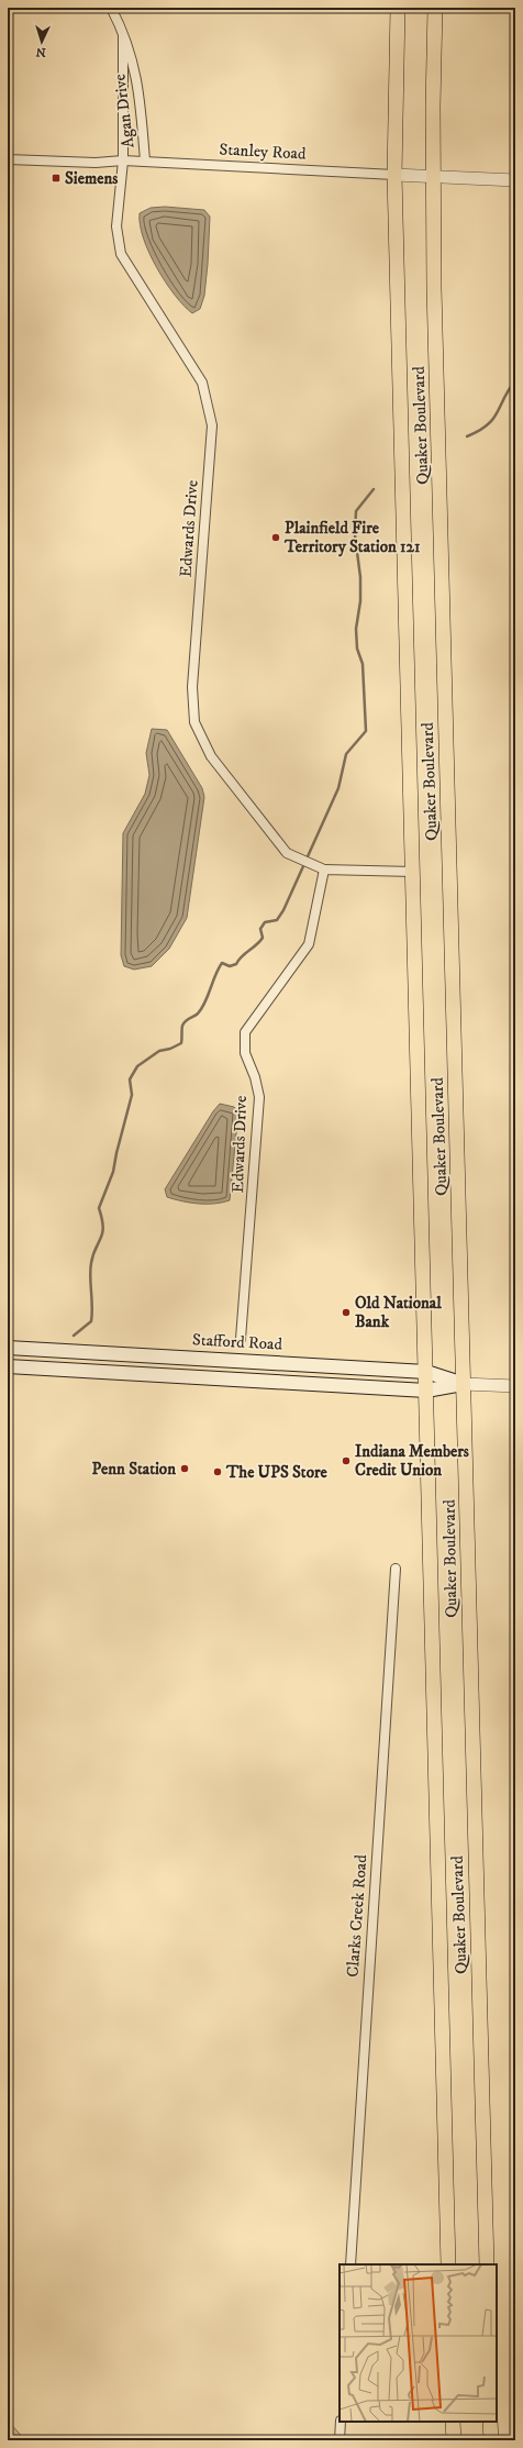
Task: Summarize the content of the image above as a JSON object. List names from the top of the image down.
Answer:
{
  "streets": {
    "main road": ["Quaker Boulevard", "Stafford Road"],
    "street": [
      "Agan Drive",
      "Stanley Road",
      "Edwards Drive",
      "Clarks Creek Road"
    ]
  },
  "crossings": [
    ["Agan Drive", "Stanley Road"],
    ["Agan Drive", "Edwards Drive"],
    ["Stanley Road", "Quaker Boulevard"],
    ["Stanley Road", "Edwards Drive"],
    ["Quaker Boulevard", "Edwards Drive"],
    ["Quaker Boulevard", "Stafford Road"]
  ],
  "places": {
    "transit": ["Siemens"],
    "other": [
      "Plainfield Fire Territory Station 121",
      "Old National Bank",
      "Indiana Members Credit Union",
      "Penn Station",
      "The UPS Store"
    ]
  },
  "north": "bottom"
}
